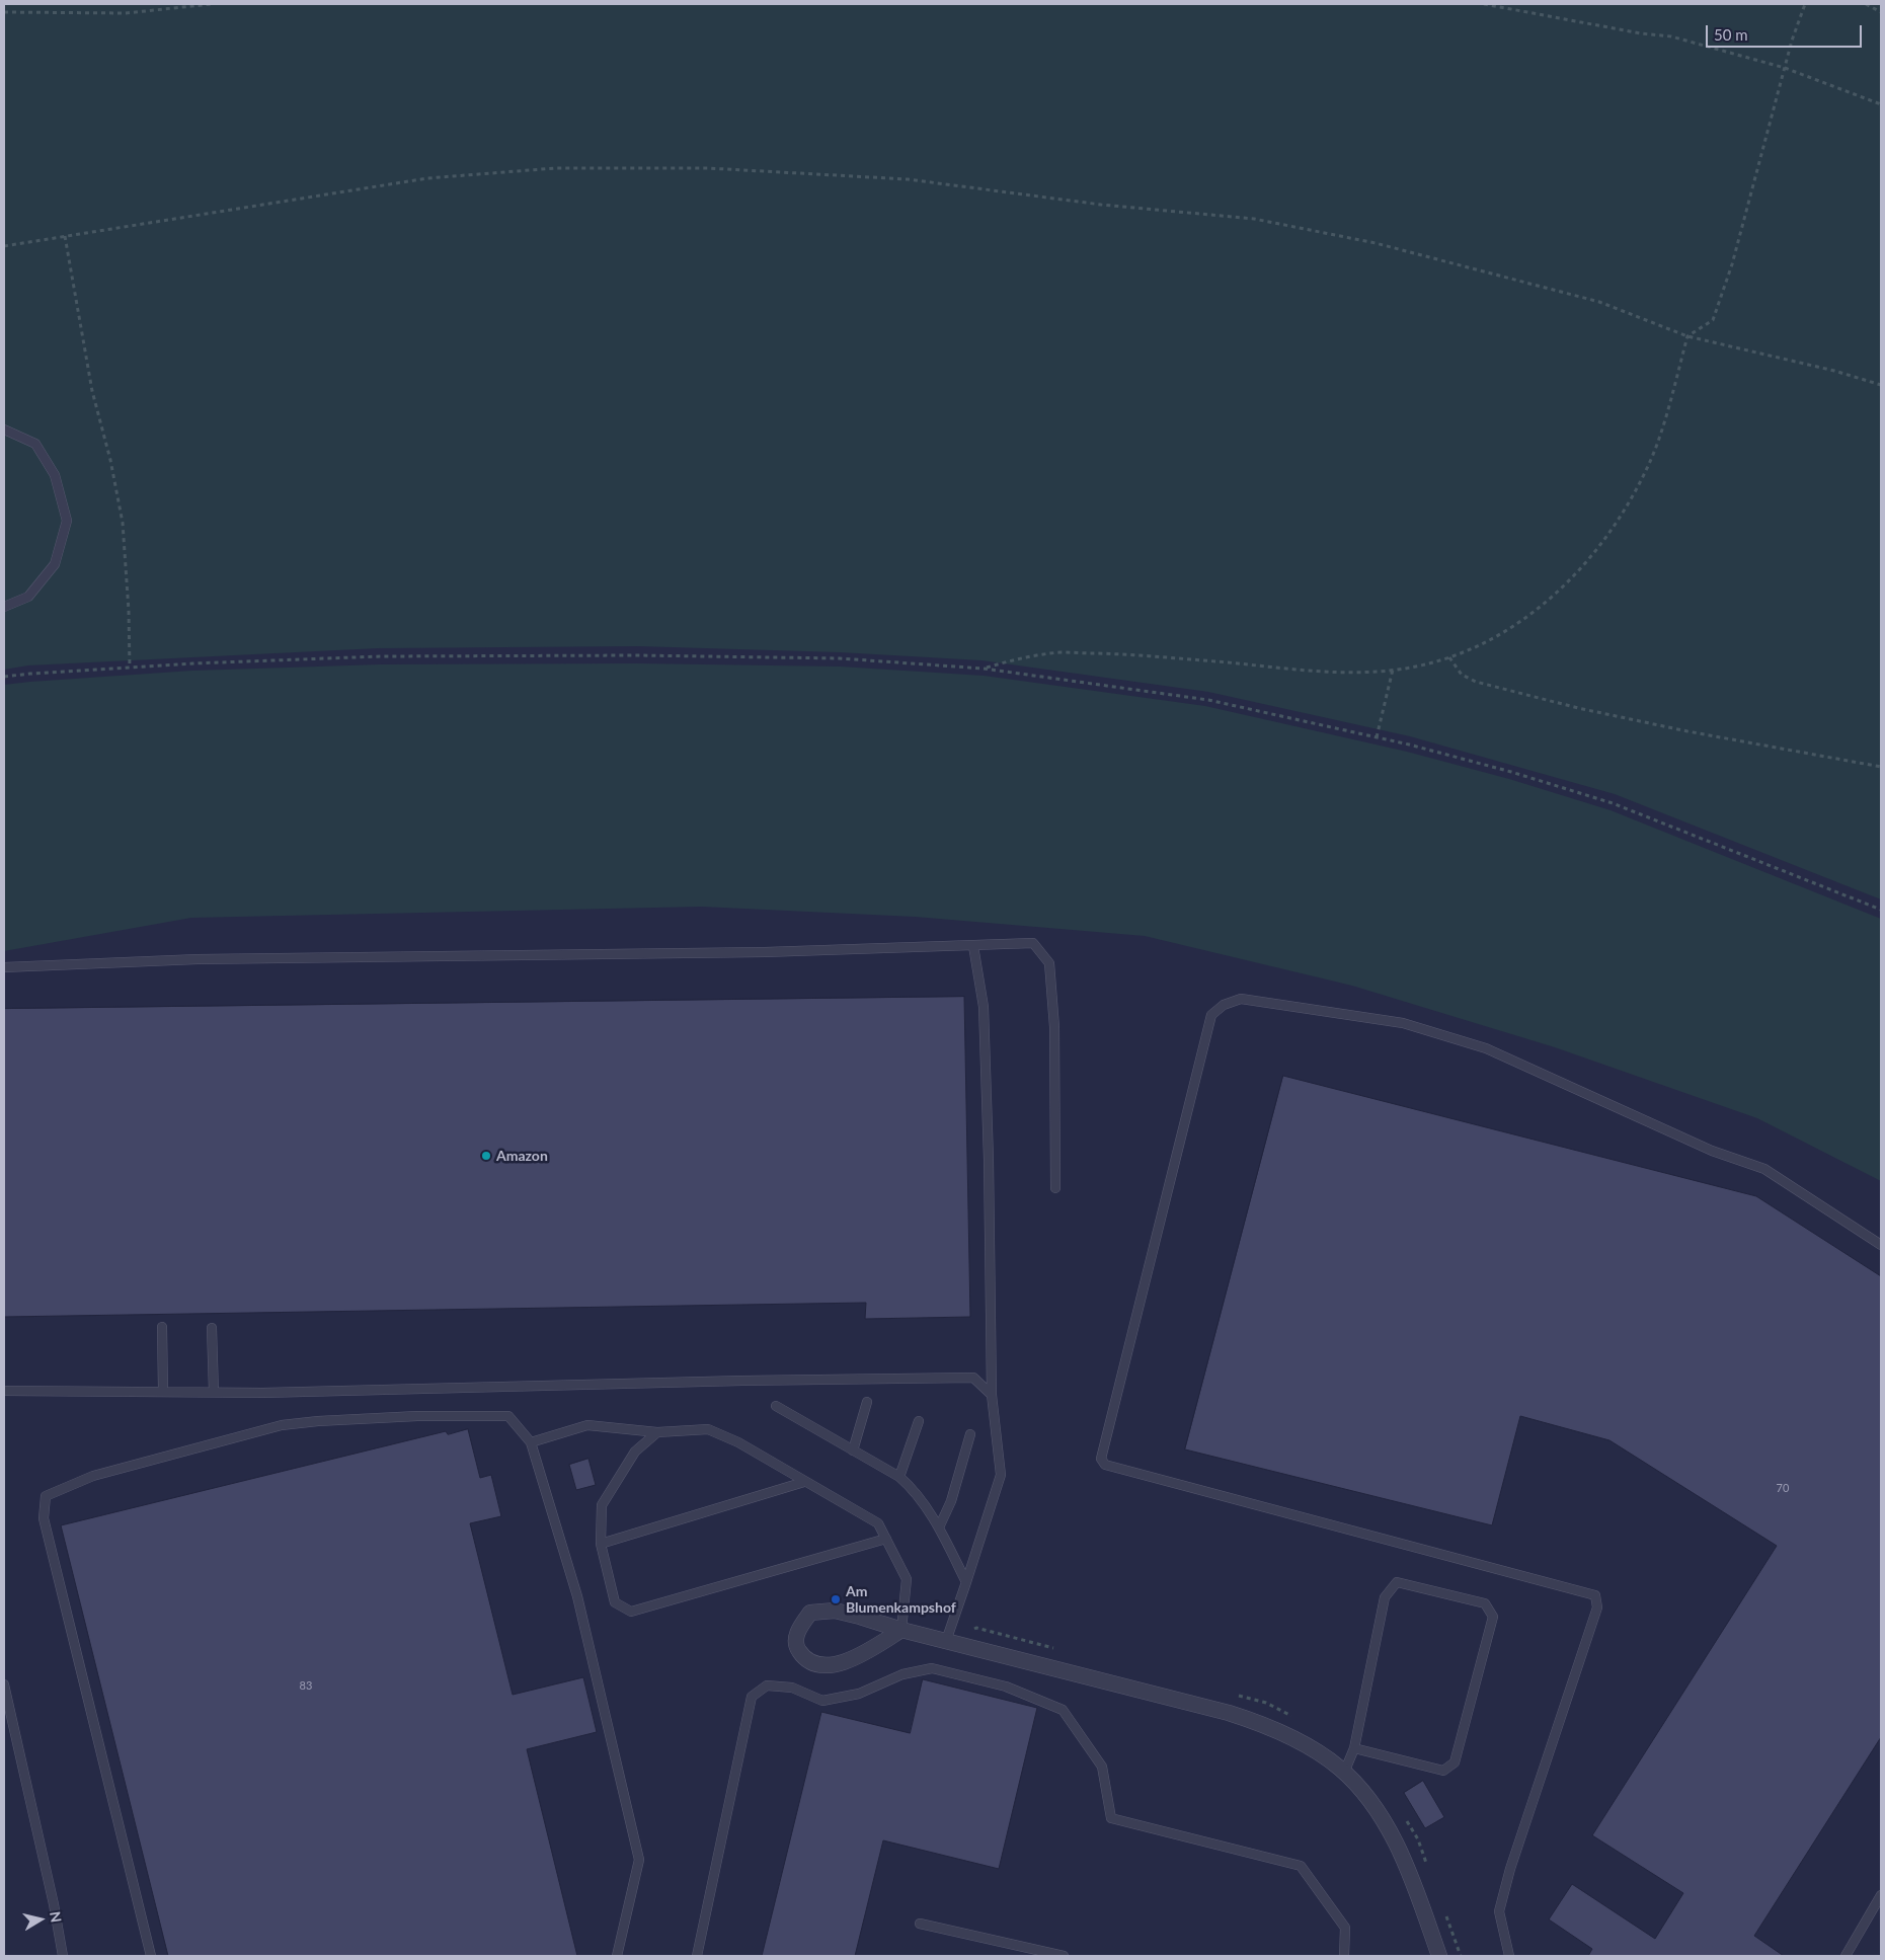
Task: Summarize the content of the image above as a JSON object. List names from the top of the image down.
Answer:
{
  "places": ["Amazon", "Am Blumenkampshof"],
  "house_numbers": ["70", "83"],
  "scale_bar": "50 m",
  "north": "right"
}
